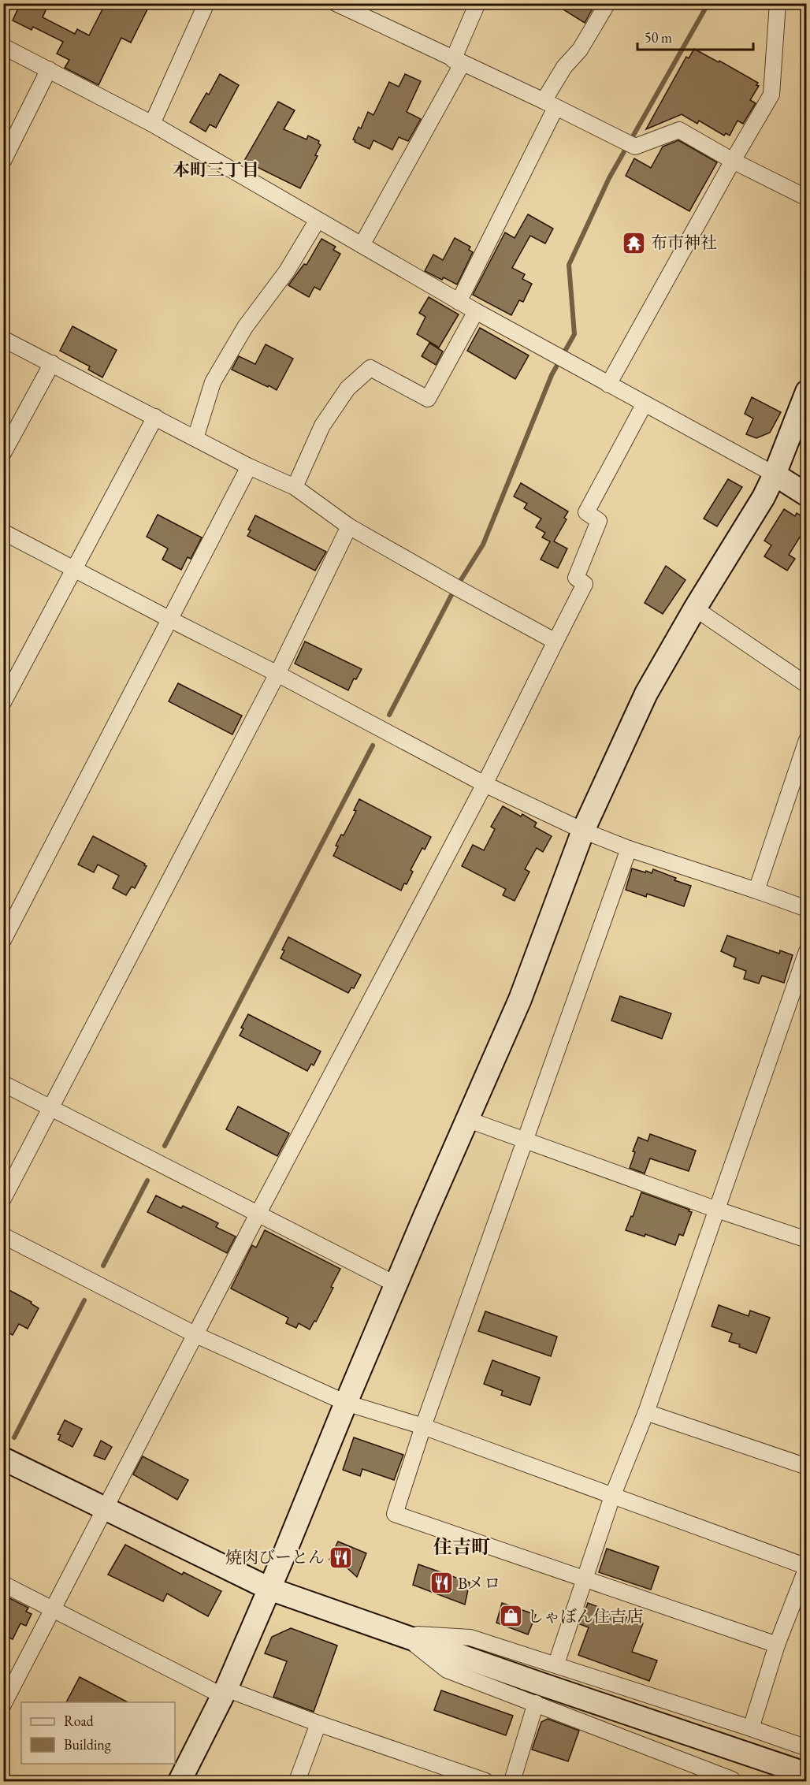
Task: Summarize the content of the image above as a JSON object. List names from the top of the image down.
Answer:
{
  "districts": ["本町三丁目", "住吉町"],
  "places": {
    "temple": ["布市神社"],
    "restaurant": ["焼肉びーとん", "Bメロ"],
    "shop": ["しゃぼん住吉店"]
  },
  "legend": ["Road", "Building"],
  "scale_bar": "50 m"
}
